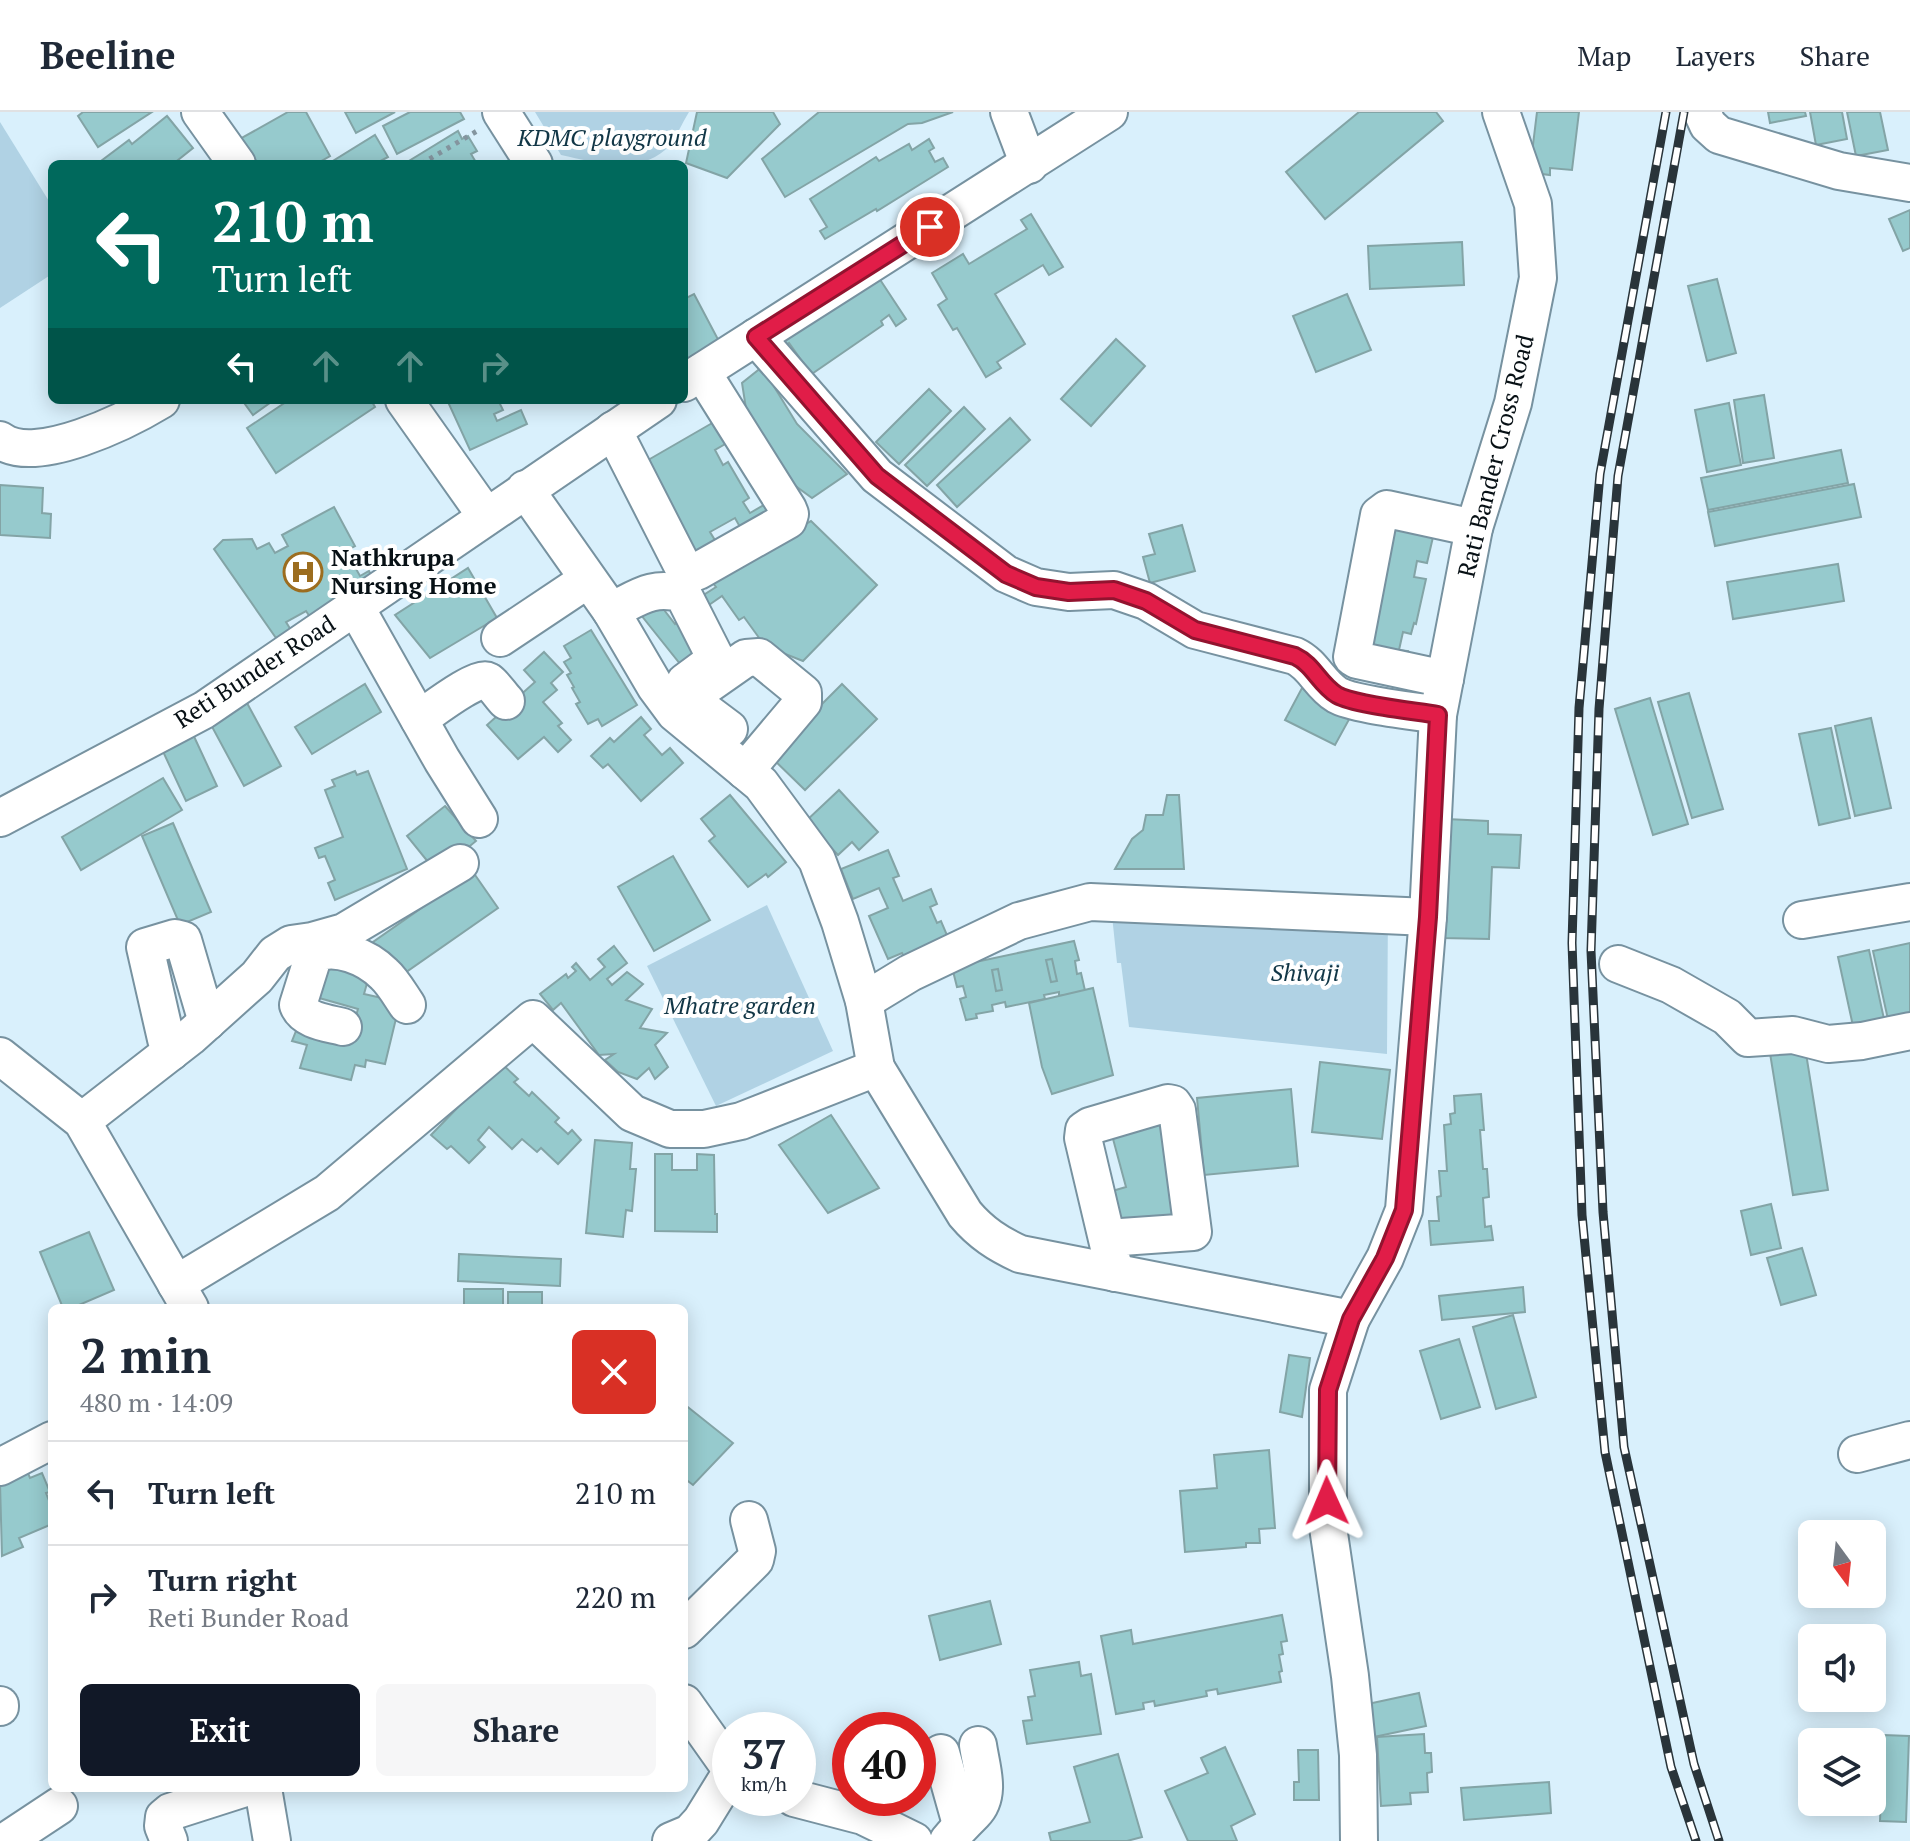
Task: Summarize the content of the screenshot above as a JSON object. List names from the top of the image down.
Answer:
{
  "streets": {
    "street": ["Rati Bander Cross Road", "Reti Bunder Road"]
  },
  "parks": ["KDMC playground", "Shivaji", "Mhatre garden"],
  "places": {
    "hospital": ["Nathkrupa Nursing Home"]
  },
  "north": "bottom",
  "page": {
    "header": "Beeline",
    "nav": ["Map", "Layers", "Share"],
    "turn": ["210 m", "Turn left"],
    "heading": ["2 min", "480 m · 14:09"],
    "list": [
      {
        "name": "Turn left",
        "value": "210 m"
      },
      {
        "name": "Turn right",
        "note": "Reti Bunder Road",
        "value": "220 m"
      }
    ],
    "buttons": ["Exit", "Share"],
    "speed": "37 km/h",
    "limit": "40"
  }
}
